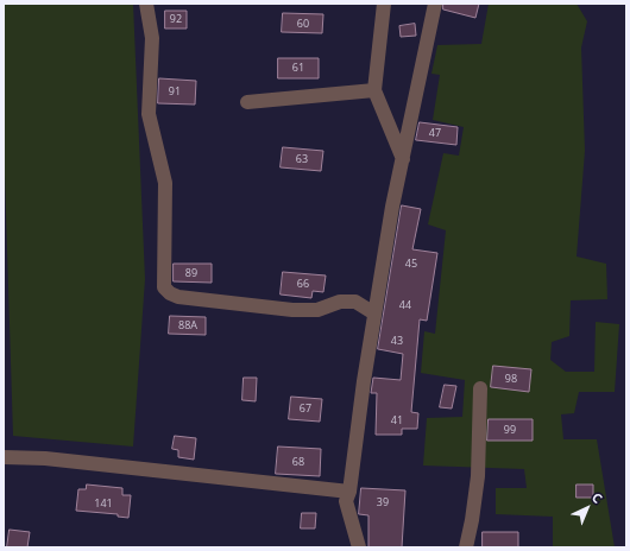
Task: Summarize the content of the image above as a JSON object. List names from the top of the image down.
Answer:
{
  "house_numbers": [
    "92",
    "60",
    "61",
    "91",
    "47",
    "63",
    "45",
    "89",
    "66",
    "44",
    "88А",
    "43",
    "98",
    "67",
    "41",
    "99",
    "68",
    "39",
    "141"
  ],
  "north": "top right"
}
